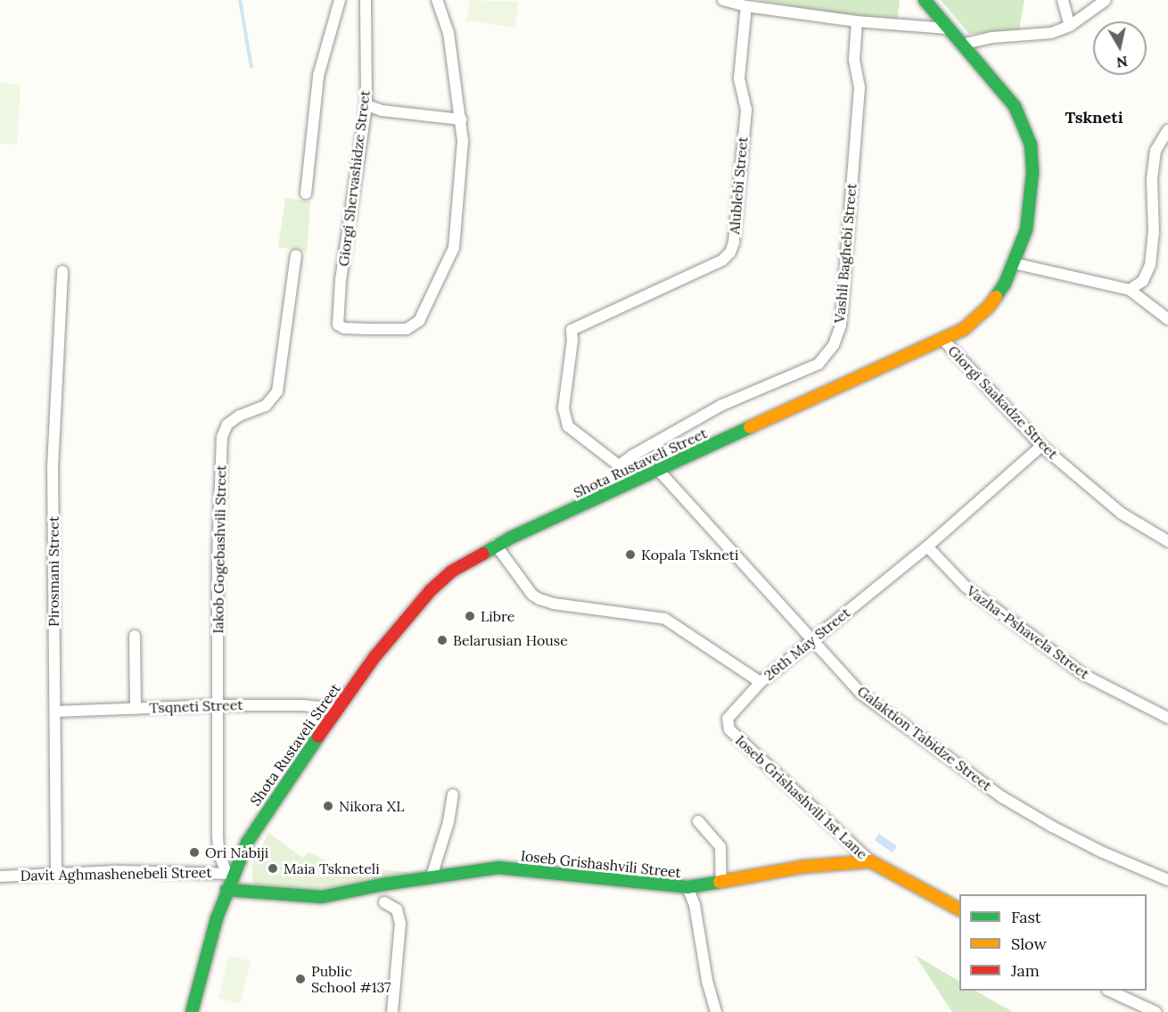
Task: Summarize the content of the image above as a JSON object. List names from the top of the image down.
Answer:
{
  "streets": {
    "main road": ["Shota Rustaveli Street", "Ioseb Grishashvili Street"],
    "street": [
      "Giorgi Shervashidze Street",
      "Alublebi Street",
      "Vashli Baghebi Street",
      "Giorgi Saakadze Street",
      "Iakob Gogebashvili Street",
      "Pirosmani Street",
      "Vazha-Pshavela Street",
      "26th May Street",
      "Tsqneti Street",
      "Galaktion Tabidze Street",
      "Ioseb Grishashvili 1st Lane",
      "Davit Aghmashenebeli Street"
    ]
  },
  "crossings": [
    ["Alublebi Street", "Vashli Baghebi Street"],
    ["Giorgi Saakadze Street", "Shota Rustaveli Street"],
    ["Giorgi Saakadze Street", "26th May Street"],
    ["Shota Rustaveli Street", "Iakob Gogebashvili Street"],
    ["Shota Rustaveli Street", "26th May Street"],
    ["Shota Rustaveli Street", "Tsqneti Street"],
    ["Shota Rustaveli Street", "Galaktion Tabidze Street"],
    ["Shota Rustaveli Street", "Ioseb Grishashvili Street"],
    ["Shota Rustaveli Street", "Davit Aghmashenebeli Street"],
    ["Iakob Gogebashvili Street", "Tsqneti Street"],
    ["Iakob Gogebashvili Street", "Davit Aghmashenebeli Street"],
    ["Pirosmani Street", "Tsqneti Street"],
    ["Pirosmani Street", "Davit Aghmashenebeli Street"],
    ["Vazha-Pshavela Street", "26th May Street"],
    ["26th May Street", "Galaktion Tabidze Street"],
    ["26th May Street", "Ioseb Grishashvili 1st Lane"],
    ["Ioseb Grishashvili 1st Lane", "Ioseb Grishashvili Street"]
  ],
  "districts": ["Tskneti"],
  "places": [
    "Kopala Tskneti",
    "Libre",
    "Belarusian House",
    "Nikora XL",
    "Ori Nabiji",
    "Maia Tskneteli",
    "Public School #137"
  ],
  "legend": ["Fast", "Slow", "Jam"],
  "north": "bottom"
}
